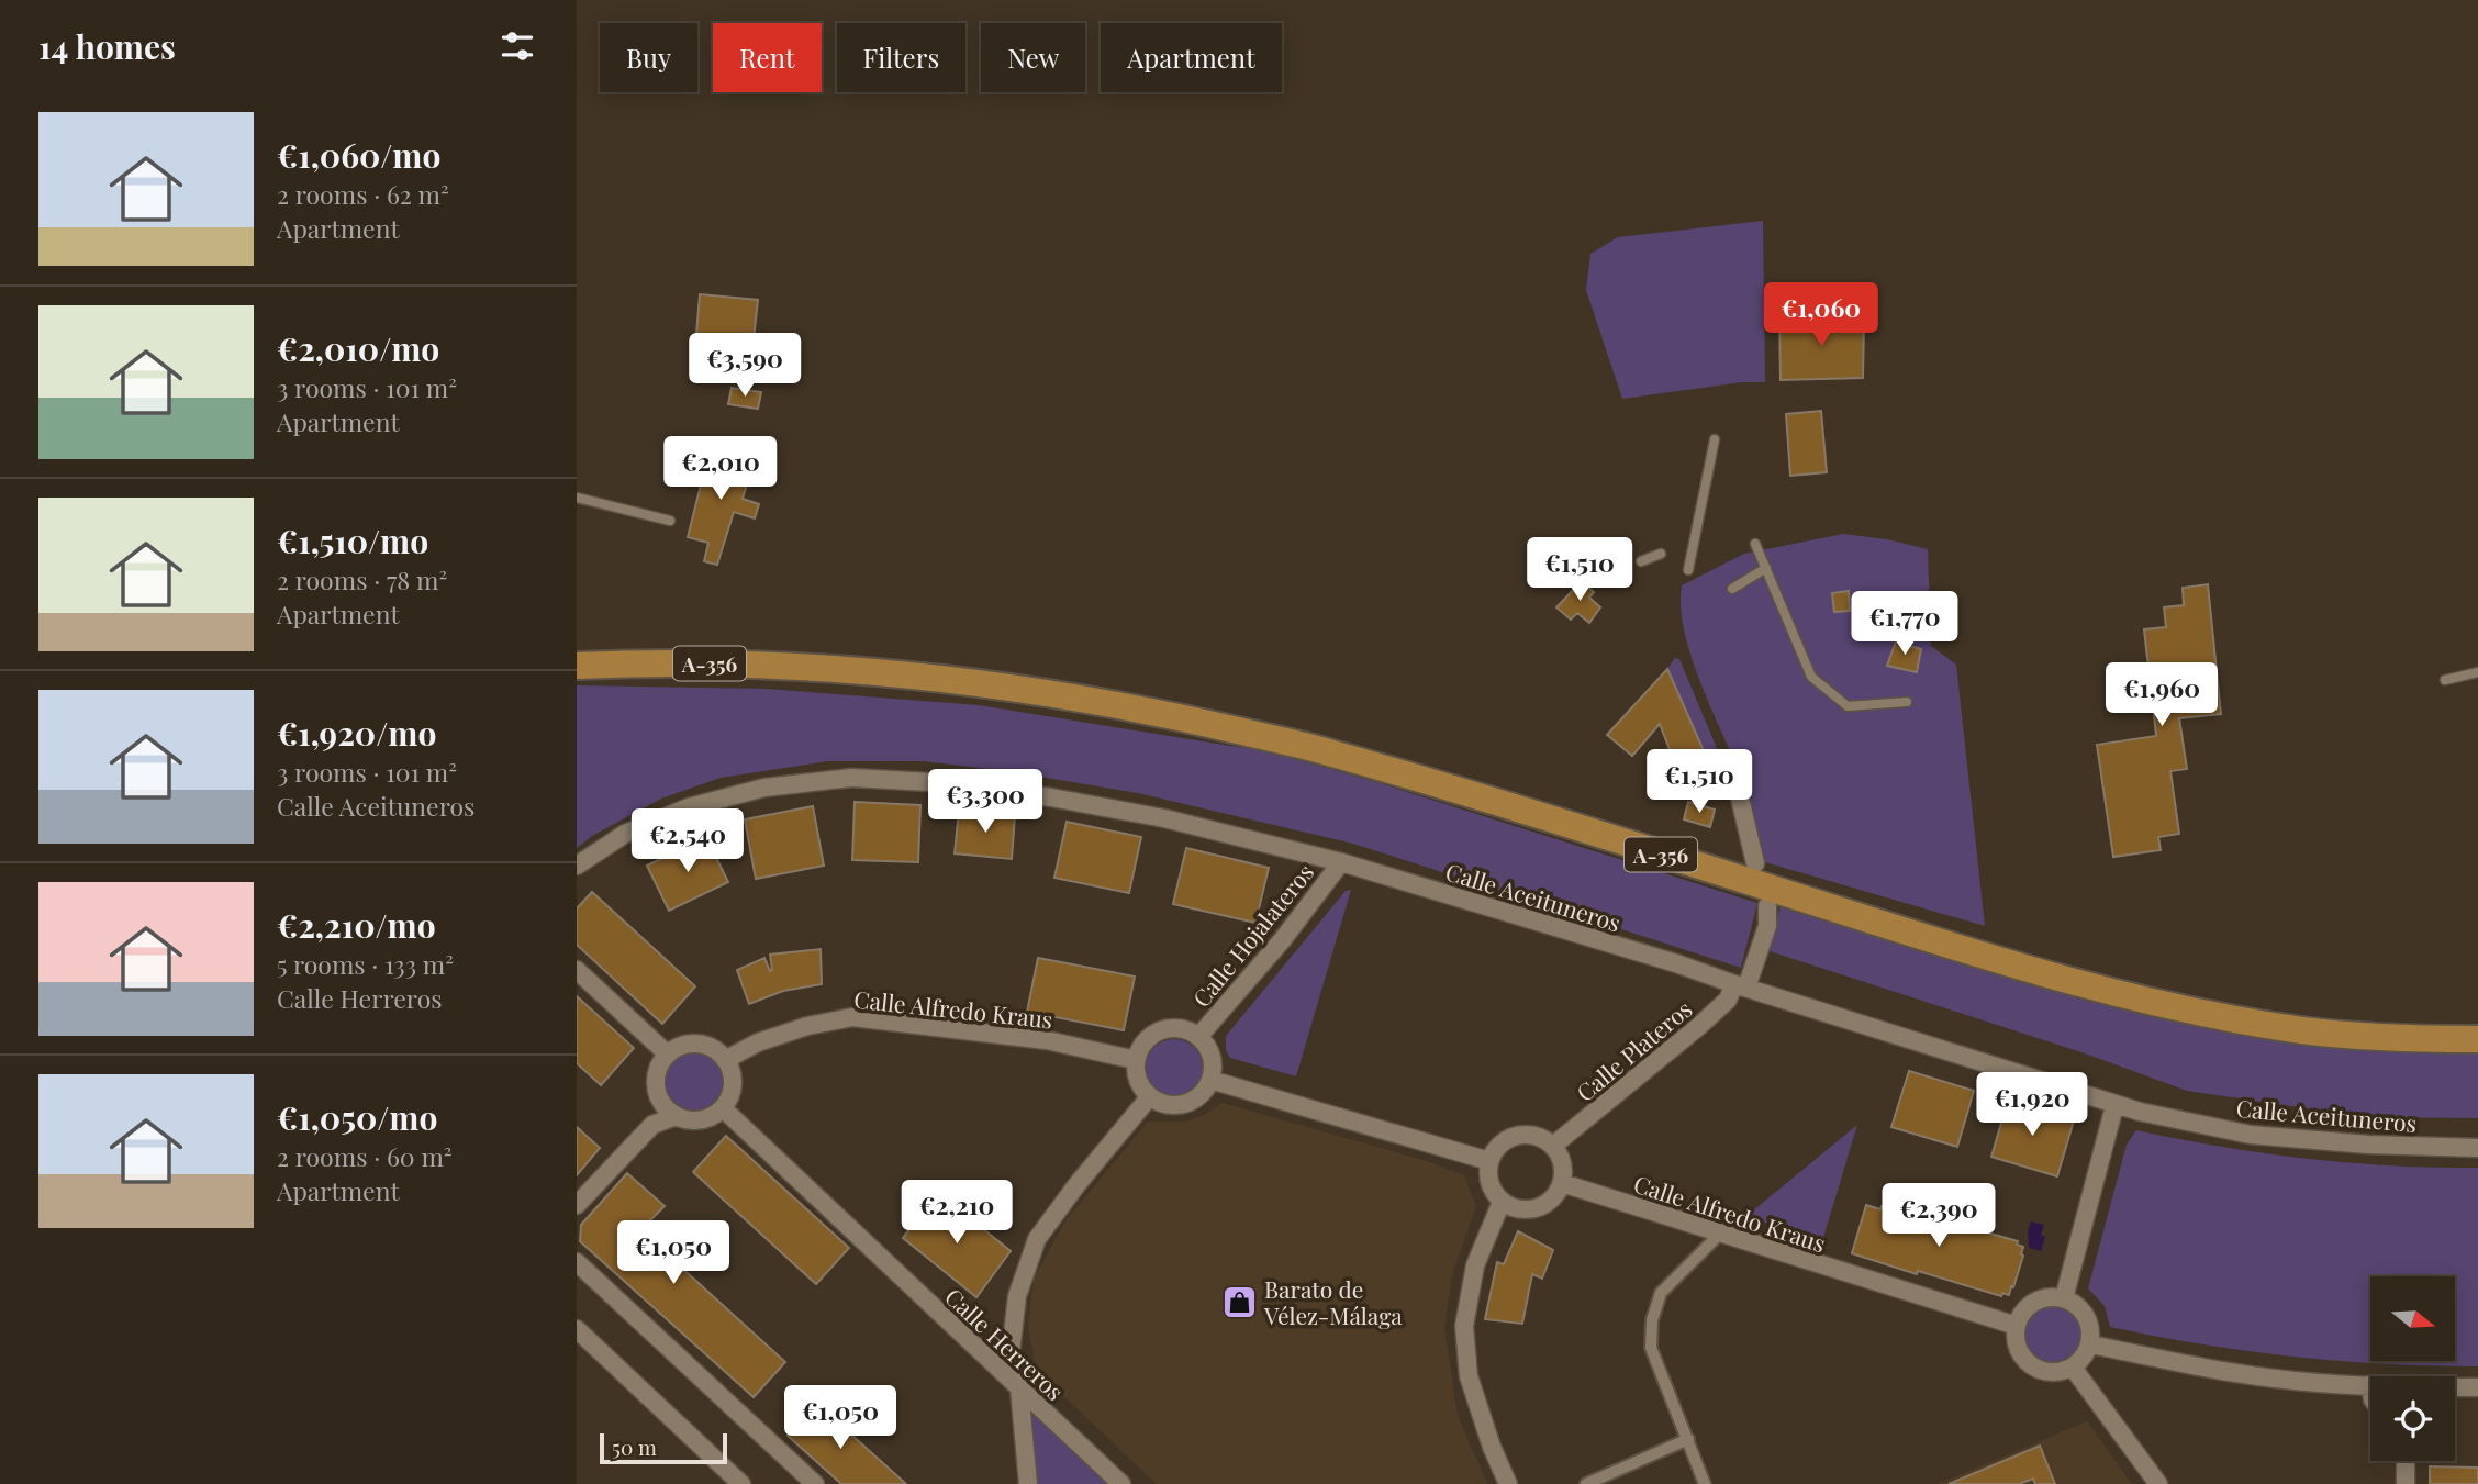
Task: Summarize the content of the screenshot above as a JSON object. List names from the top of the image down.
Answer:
{
  "streets": {
    "main road": ["A-356"],
    "street": [
      "Calle Aceituneros",
      "Calle Hojalateros",
      "Calle Alfredo Kraus",
      "Calle Plateros",
      "Calle Herreros"
    ]
  },
  "crossings": [
    ["Calle Aceituneros", "Calle Hojalateros"],
    ["Calle Aceituneros", "Calle Plateros"],
    ["Calle Hojalateros", "Calle Alfredo Kraus"],
    ["Calle Alfredo Kraus", "Calle Plateros"],
    ["Calle Alfredo Kraus", "Calle Herreros"]
  ],
  "places": {
    "shop": ["Barato de Vélez-Málaga"]
  },
  "scale_bar": "50 m",
  "north": "right",
  "page": {
    "heading": "14 homes",
    "chip": [
      "Buy",
      "Rent",
      "Filters",
      "New",
      "Apartment"
    ],
    "list": [
      {
        "name": "€1,060/mo",
        "note": "2 rooms · 62 m² · Apartment"
      },
      {
        "name": "€2,010/mo",
        "note": "3 rooms · 101 m² · Apartment"
      },
      {
        "name": "€1,510/mo",
        "note": "2 rooms · 78 m² · Apartment"
      },
      {
        "name": "€1,920/mo",
        "note": "3 rooms · 101 m² · Calle Aceituneros"
      },
      {
        "name": "€2,210/mo",
        "note": "5 rooms · 133 m² · Calle Herreros"
      },
      {
        "name": "€1,050/mo",
        "note": "2 rooms · 60 m² · Apartment"
      }
    ],
    "price": [
      "€1,060",
      "€3,590",
      "€2,010",
      "€1,510",
      "€1,770",
      "€1,960",
      "€1,510",
      "€3,300",
      "€2,540",
      "€1,920",
      "€2,210",
      "€2,390",
      "€1,050",
      "€1,050"
    ],
    "scale": "50 m"
  }
}
